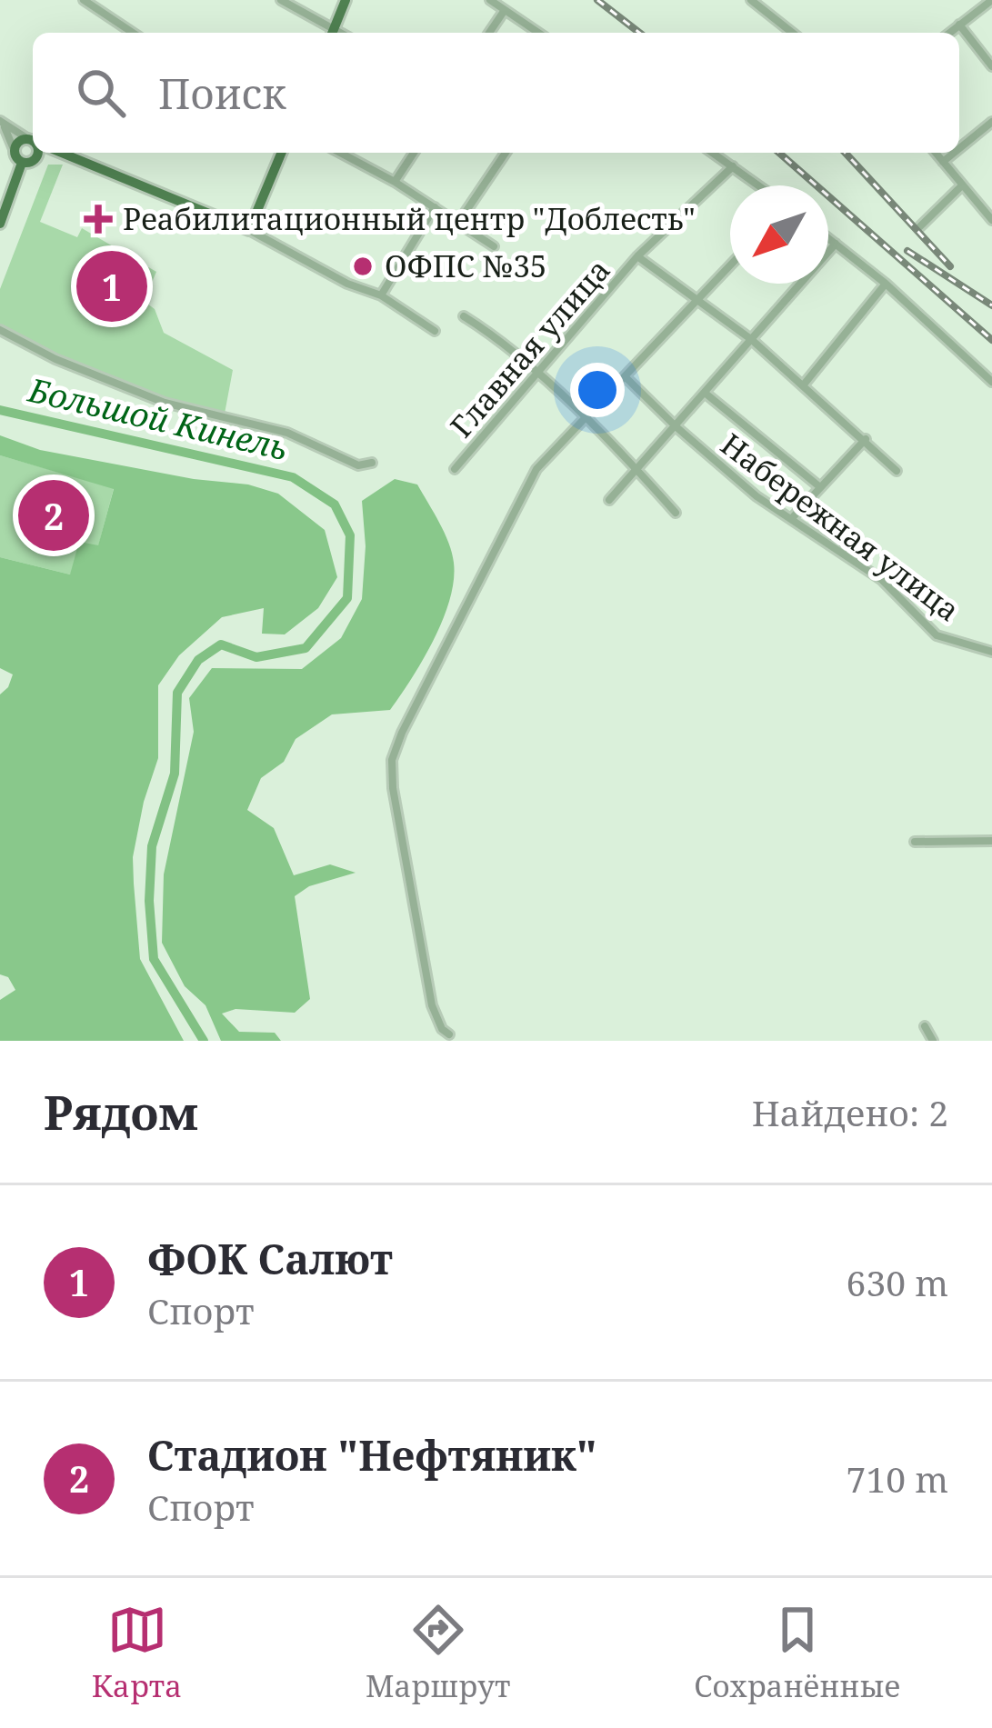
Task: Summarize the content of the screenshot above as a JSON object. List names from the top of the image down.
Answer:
{
  "streets": {
    "street": ["Главная улица", "Набережная улица"]
  },
  "water": ["Большой Кинель"],
  "places": {
    "health": ["Реабилитационный центр \"Доблесть\""],
    "other": ["ОФПС №35"]
  },
  "north": "bottom left",
  "page": {
    "search": "Поиск",
    "pins": ["1", "2"],
    "heading": ["Рядом", "Найдено: 2"],
    "list": [
      {
        "mark": "1",
        "name": "ФОК Салют",
        "note": "Спорт",
        "value": "630 m"
      },
      {
        "mark": "2",
        "name": "Стадион \"Нефтяник\"",
        "note": "Спорт",
        "value": "710 m"
      }
    ],
    "nav": ["Карта", "Маршрут", "Сохранённые"]
  }
}
